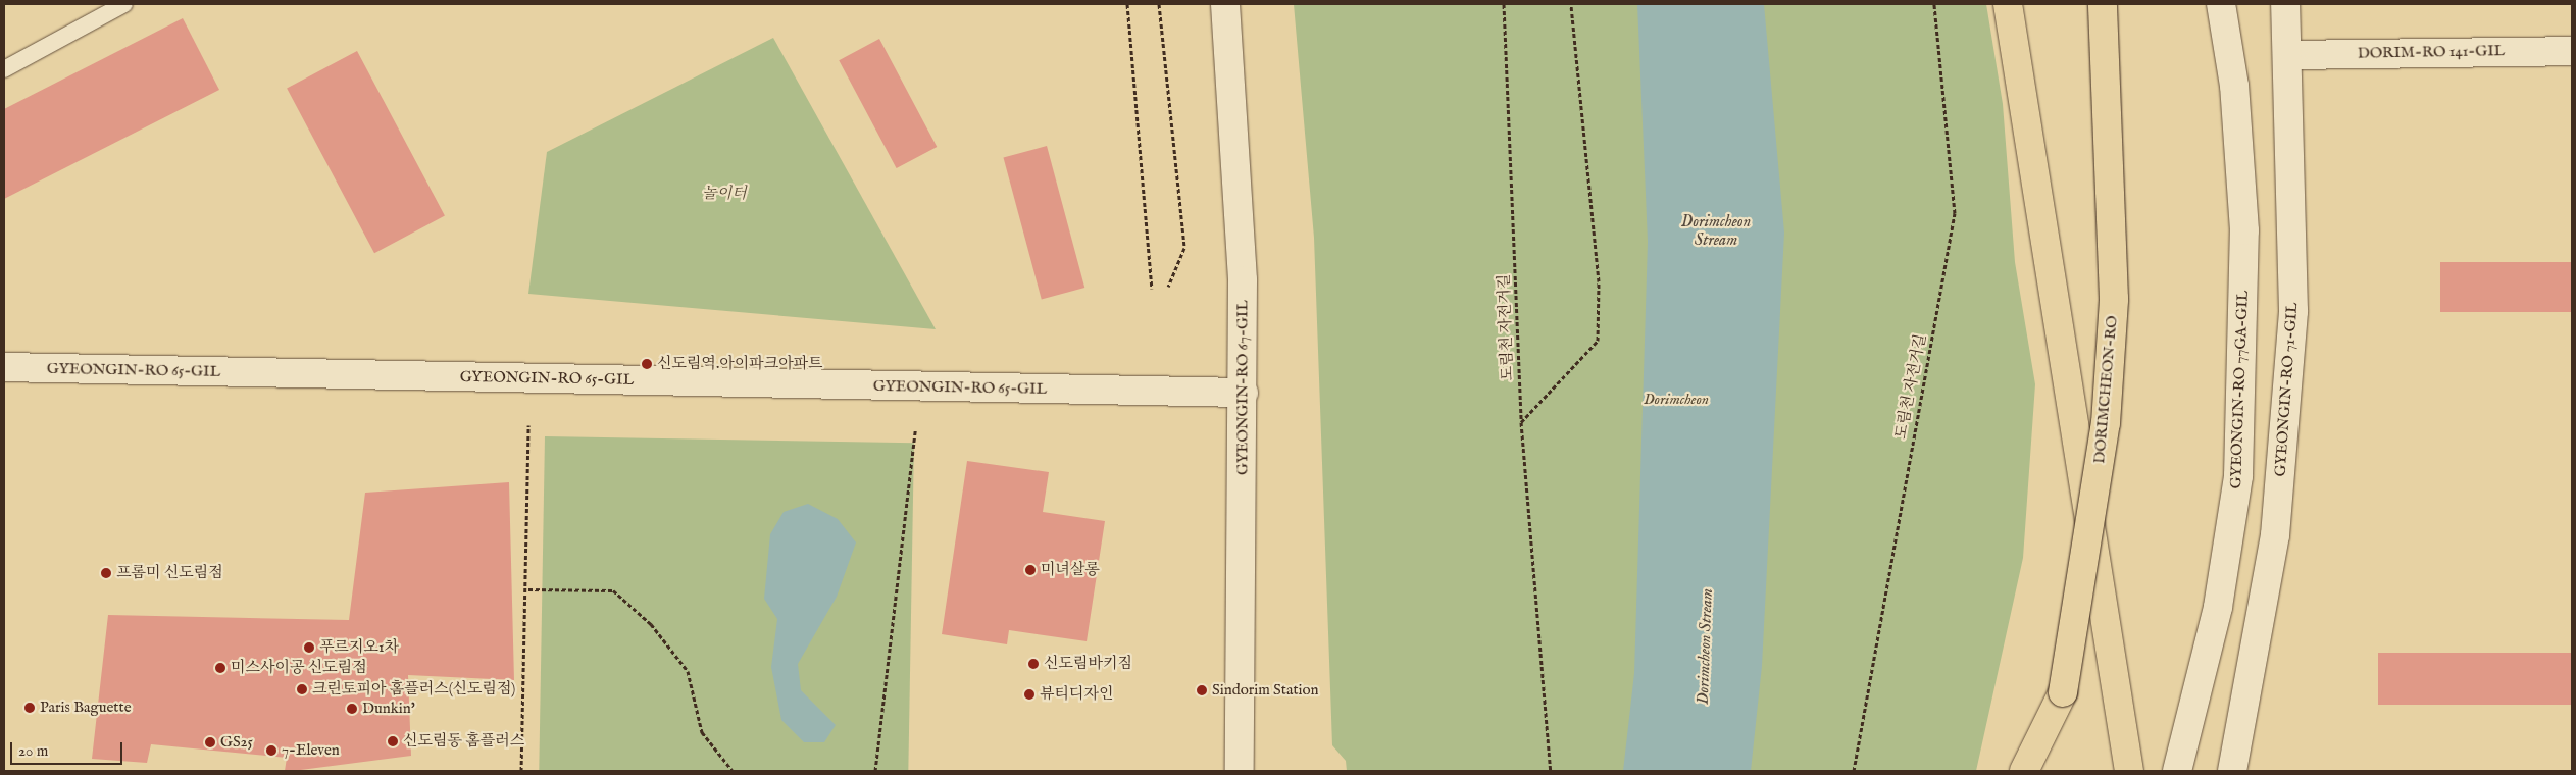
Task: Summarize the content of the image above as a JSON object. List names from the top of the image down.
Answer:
{
  "streets": {
    "main road": ["DORIMCHEON-RO"],
    "street": [
      "DORIM-RO 141-GIL",
      "GYEONGIN-RO 65-GIL",
      "GYEONGIN-RO 67-GIL",
      "GYEONGIN-RO 77GA-GIL",
      "GYEONGIN-RO 71-GIL"
    ],
    "path": ["도림천 자전거길"]
  },
  "crossings": [
    ["DORIM-RO 141-GIL", "GYEONGIN-RO 71-GIL"],
    ["GYEONGIN-RO 65-GIL", "GYEONGIN-RO 67-GIL"]
  ],
  "water": ["Dorimcheon Stream"],
  "parks": ["놀이터", "Dorimcheon"],
  "places": [
    "신도림역.아이파크아파트",
    "미녀살롱",
    "프롬미 신도림점",
    "푸르지오1차",
    "신도림바키짐",
    "미스사이공 신도림점",
    "크린토피아 홈플러스(신도림점)",
    "Sindorim Station",
    "뷰티디자인",
    "Paris Baguette",
    "Dunkin'",
    "신도림동 홈플러스",
    "GS25",
    "7-Eleven"
  ],
  "scale_bar": "20 m"
}
